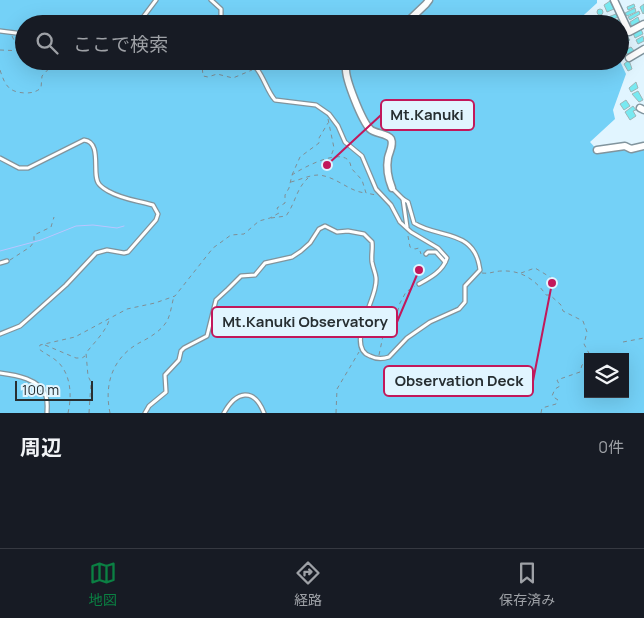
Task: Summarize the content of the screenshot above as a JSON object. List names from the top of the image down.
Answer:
{
  "places": ["Mt.Kanuki", "Mt.Kanuki Observatory", "Observation Deck"],
  "scale_bar": "100 m",
  "page": {
    "search": "ここで検索",
    "scale": "100 m",
    "heading": ["周辺", "0件"],
    "nav": ["地図", "経路", "保存済み"]
  }
}
